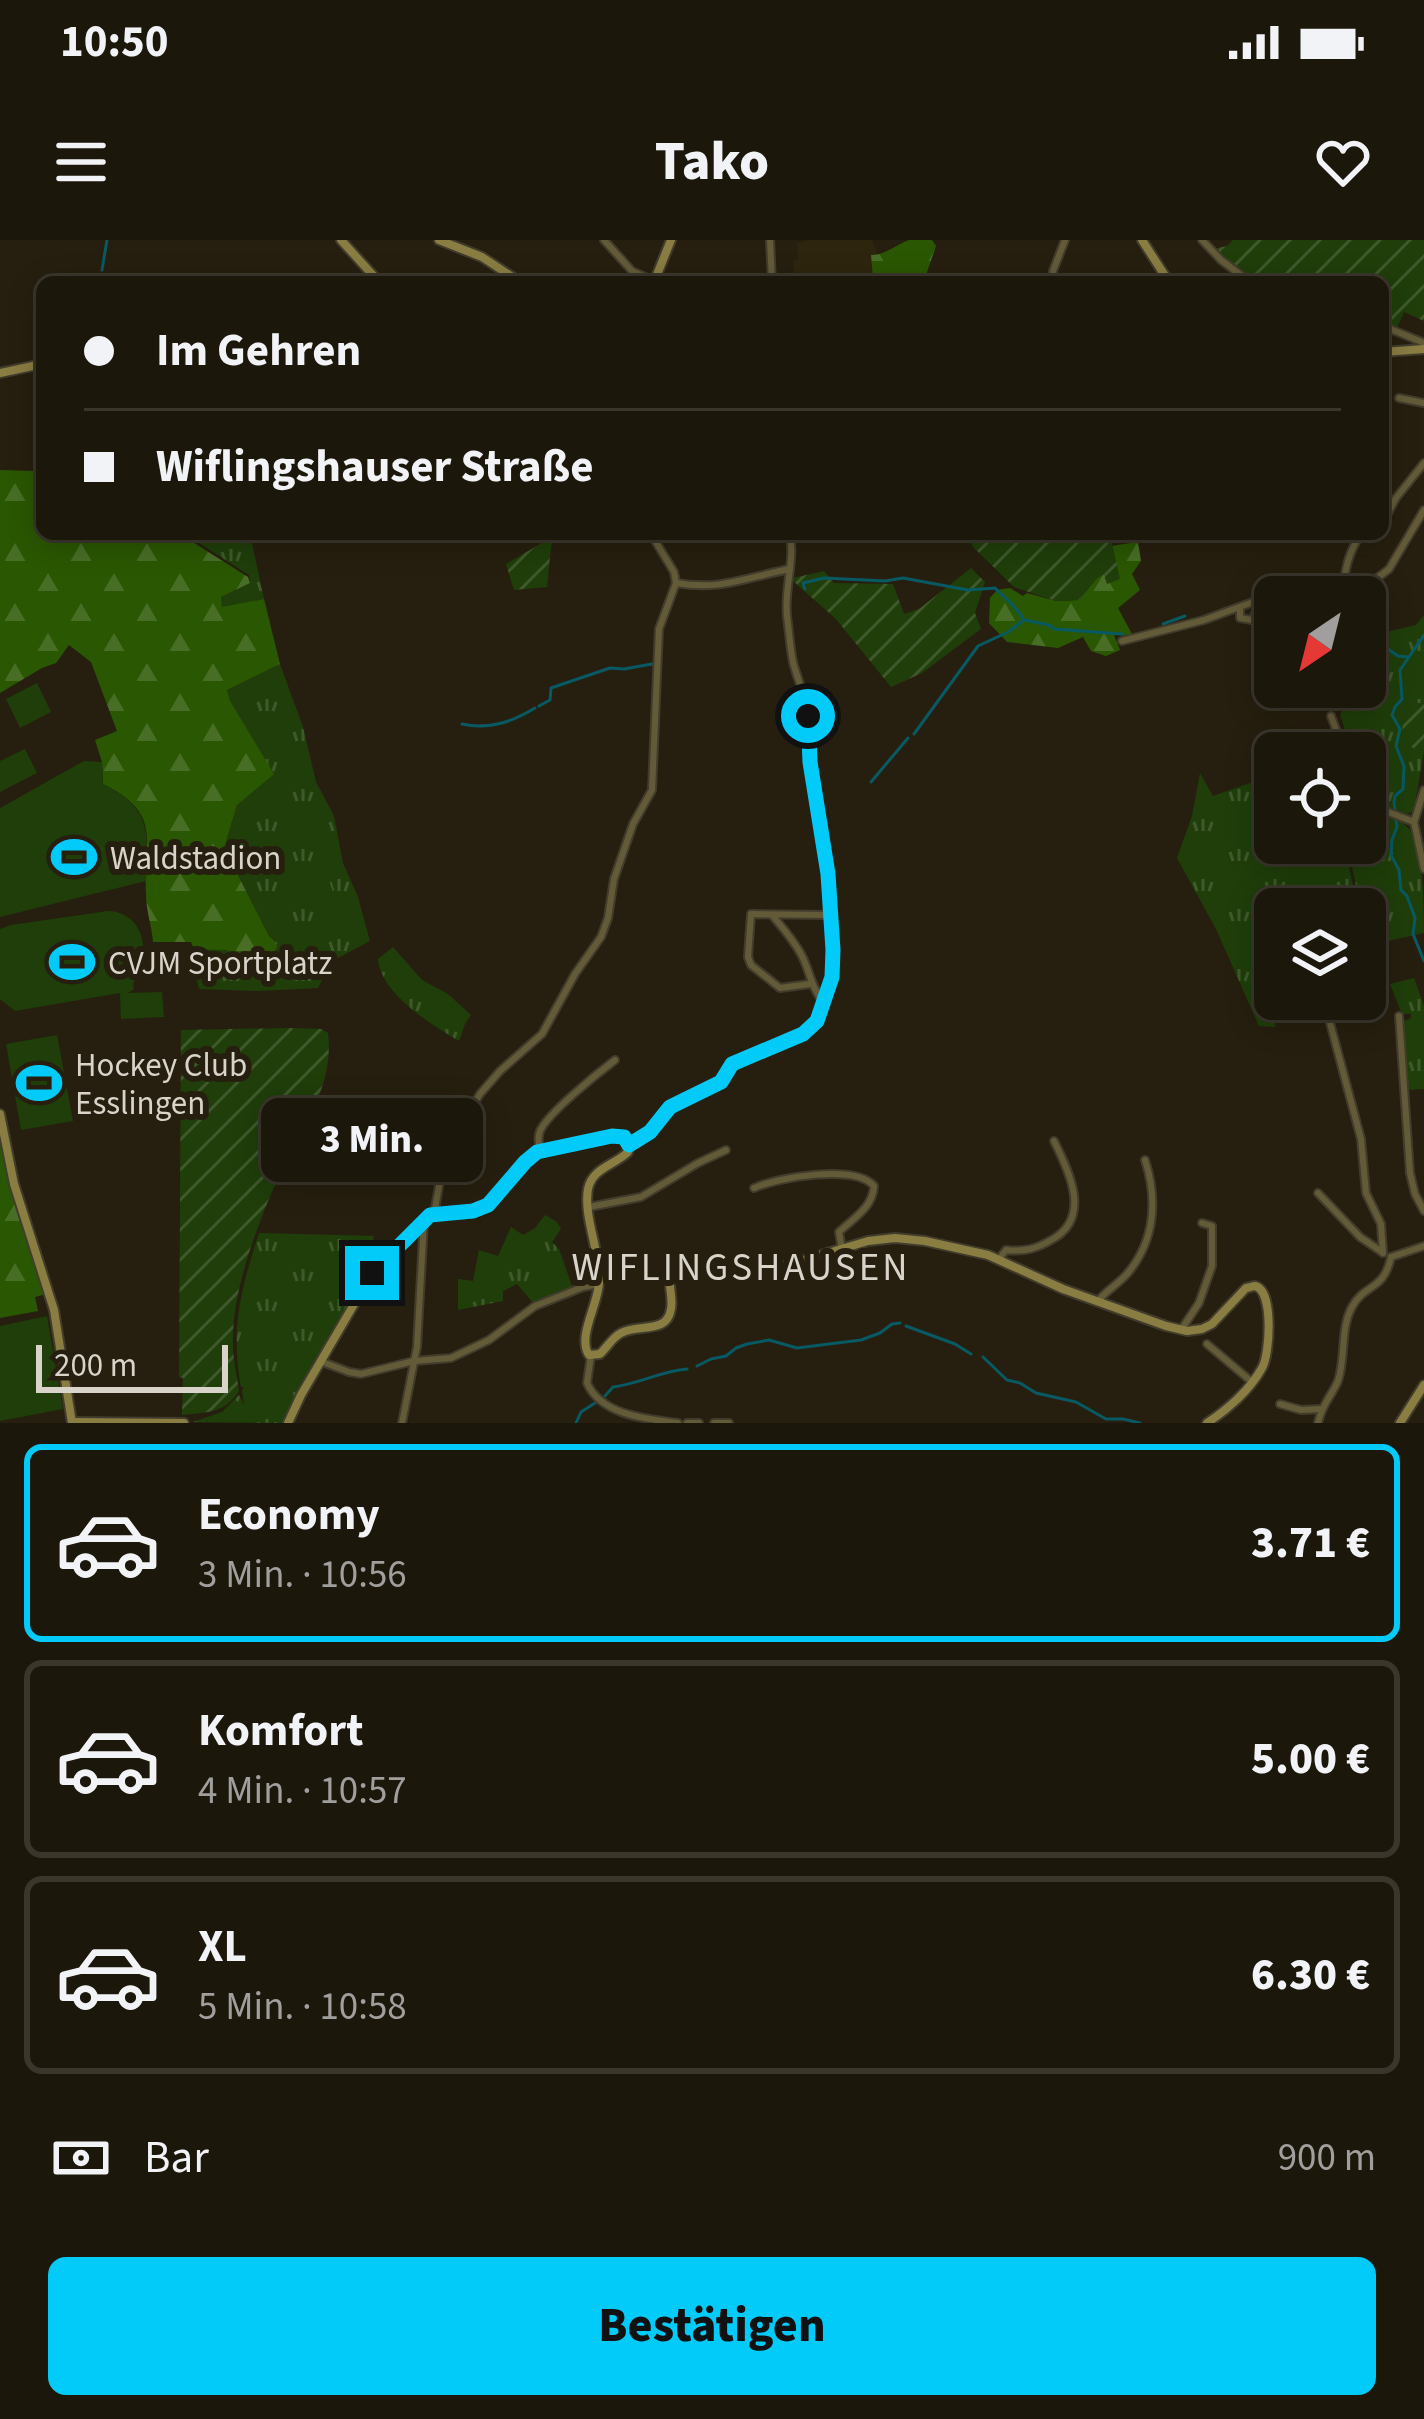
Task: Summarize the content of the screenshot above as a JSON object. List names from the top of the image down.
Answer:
{
  "districts": ["WIFLINGSHAUSEN"],
  "places": {
    "sports": ["Waldstadion", "CVJM Sportplatz", "Hockey Club Esslingen"]
  },
  "scale_bar": "200 m",
  "north": "bottom left",
  "page": {
    "status": "10:50",
    "header": "Tako",
    "banner": ["Im Gehren", "Wiflingshauser Straße"],
    "bubble": "3 Min.",
    "scale": "200 m",
    "list": [
      {
        "name": "Economy",
        "note": "3 Min. · 10:56",
        "value": "3.71 €"
      },
      {
        "name": "Komfort",
        "note": "4 Min. · 10:57",
        "value": "5.00 €"
      },
      {
        "name": "XL",
        "note": "5 Min. · 10:58",
        "value": "6.30 €"
      }
    ],
    "pay": ["Bar", "900 m"],
    "buttons": "Bestätigen"
  }
}
